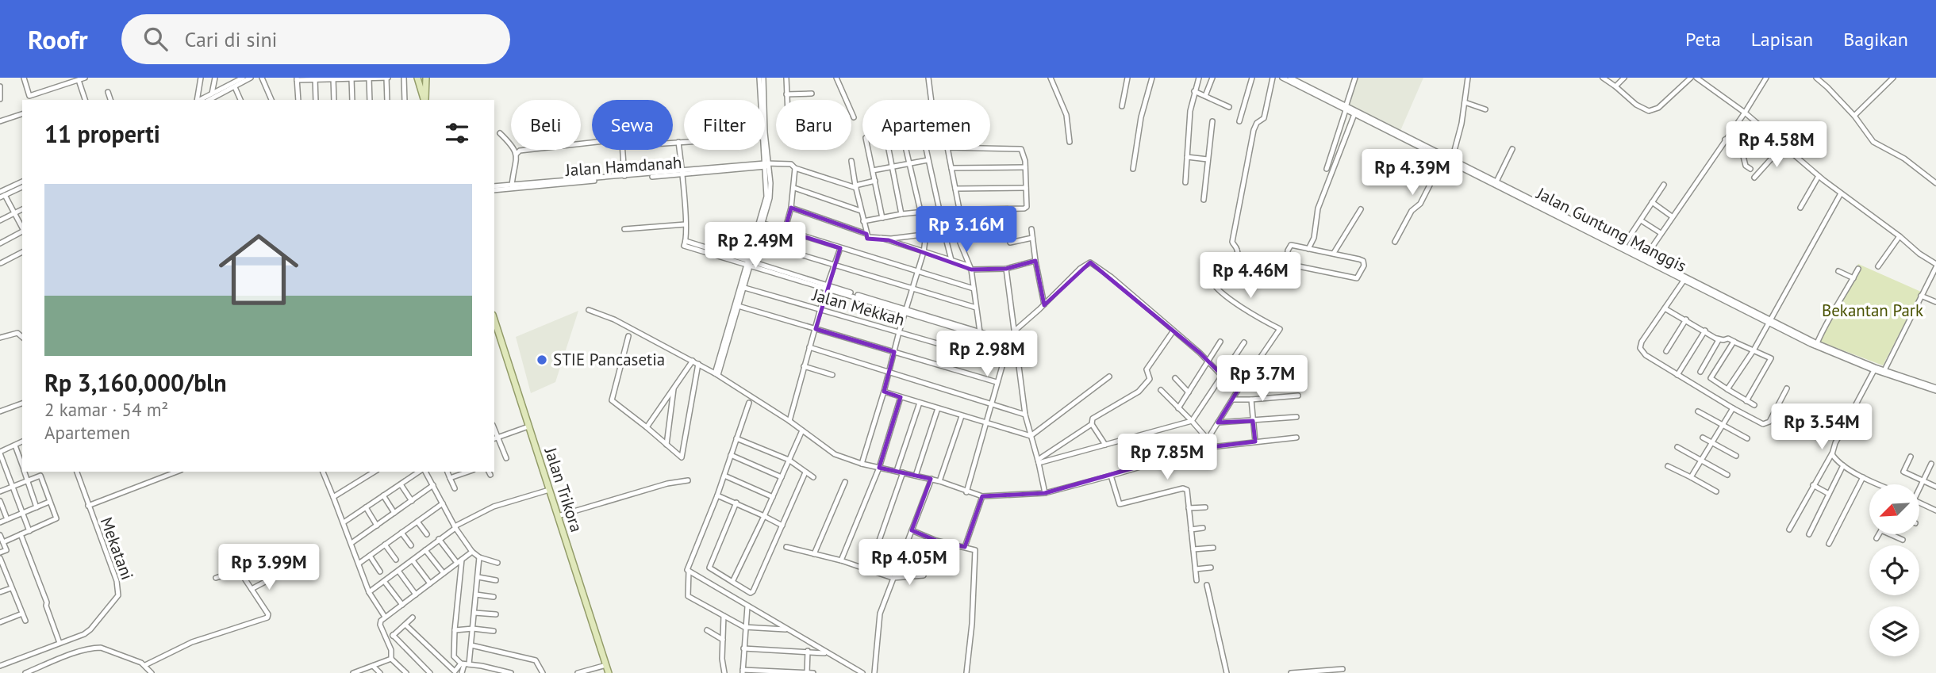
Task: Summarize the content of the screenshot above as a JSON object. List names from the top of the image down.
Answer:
{
  "streets": {
    "main road": ["Jalan Trikora"],
    "street": [
      "Jalan Hamdanah",
      "Jalan Guntung Manggis",
      "Jalan Mekkah",
      "Mekatani"
    ]
  },
  "parks": ["Bekantan Park"],
  "places": ["STIE Pancasetia"],
  "north": "bottom left",
  "page": {
    "header": "Roofr",
    "search": "Cari di sini",
    "nav": ["Peta", "Lapisan", "Bagikan"],
    "chip": [
      "Beli",
      "Sewa",
      "Filter",
      "Baru",
      "Apartemen"
    ],
    "heading": "11 properti",
    "price": [
      "Rp 4.58M",
      "Rp 4.39M",
      "Rp 3.16M",
      "Rp 2.49M",
      "Rp 4.46M",
      "Rp 2.98M",
      "Rp 3.7M",
      "Rp 3.54M",
      "Rp 7.85M",
      "Rp 4.05M",
      "Rp 3.99M"
    ],
    "list": [
      {
        "name": "Rp 3,160,000/bln",
        "note": "2 kamar · 54 m² · Apartemen"
      }
    ]
  }
}
